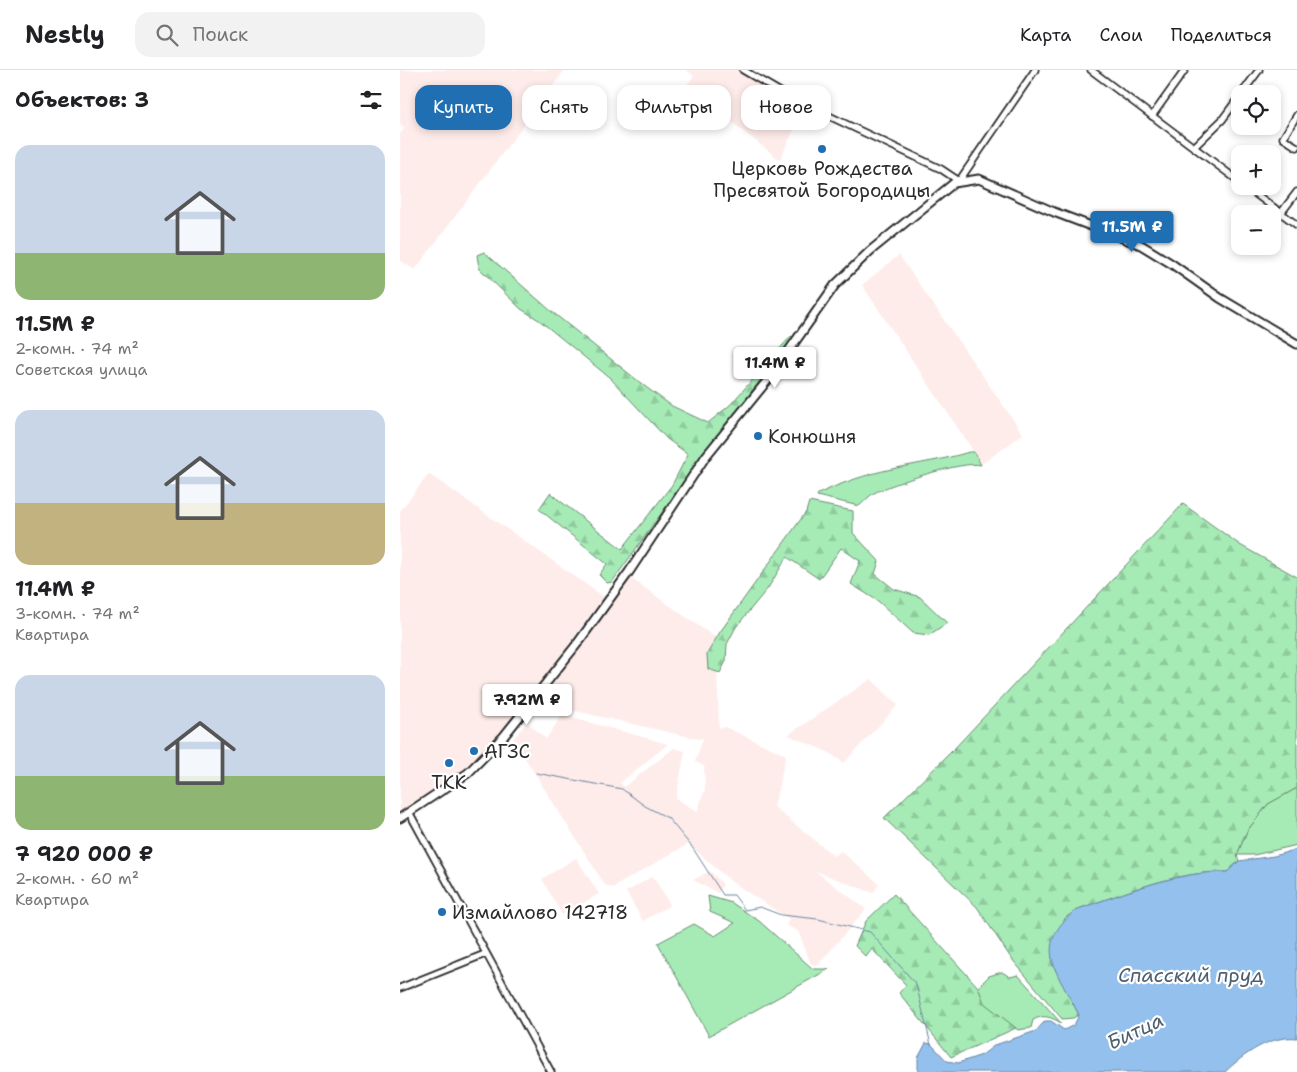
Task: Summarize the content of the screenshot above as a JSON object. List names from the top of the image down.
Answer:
{
  "water": ["Спасский пруд", "Битца"],
  "places": [
    "Церковь Рождества Пресвятой Богородицы",
    "Конюшня",
    "АГЗС",
    "ТКК",
    "Измайлово 142718"
  ],
  "page": {
    "header": "Nestly",
    "search": "Поиск",
    "nav": ["Карта", "Слои", "Поделиться"],
    "heading": "Объектов: 3",
    "map_buttons": ["+", "−"],
    "chip": [
      "Купить",
      "Снять",
      "Фильтры",
      "Новое"
    ],
    "list": [
      {
        "name": "11.5M ₽",
        "note": "2-комн. · 74 m² · Советская улица"
      },
      {
        "name": "11.4M ₽",
        "note": "3-комн. · 74 m² · Квартира"
      },
      {
        "name": "7 920 000 ₽",
        "note": "2-комн. · 60 m² · Квартира"
      }
    ],
    "price": ["11.5M ₽", "11.4M ₽", "7.92M ₽"]
  }
}
